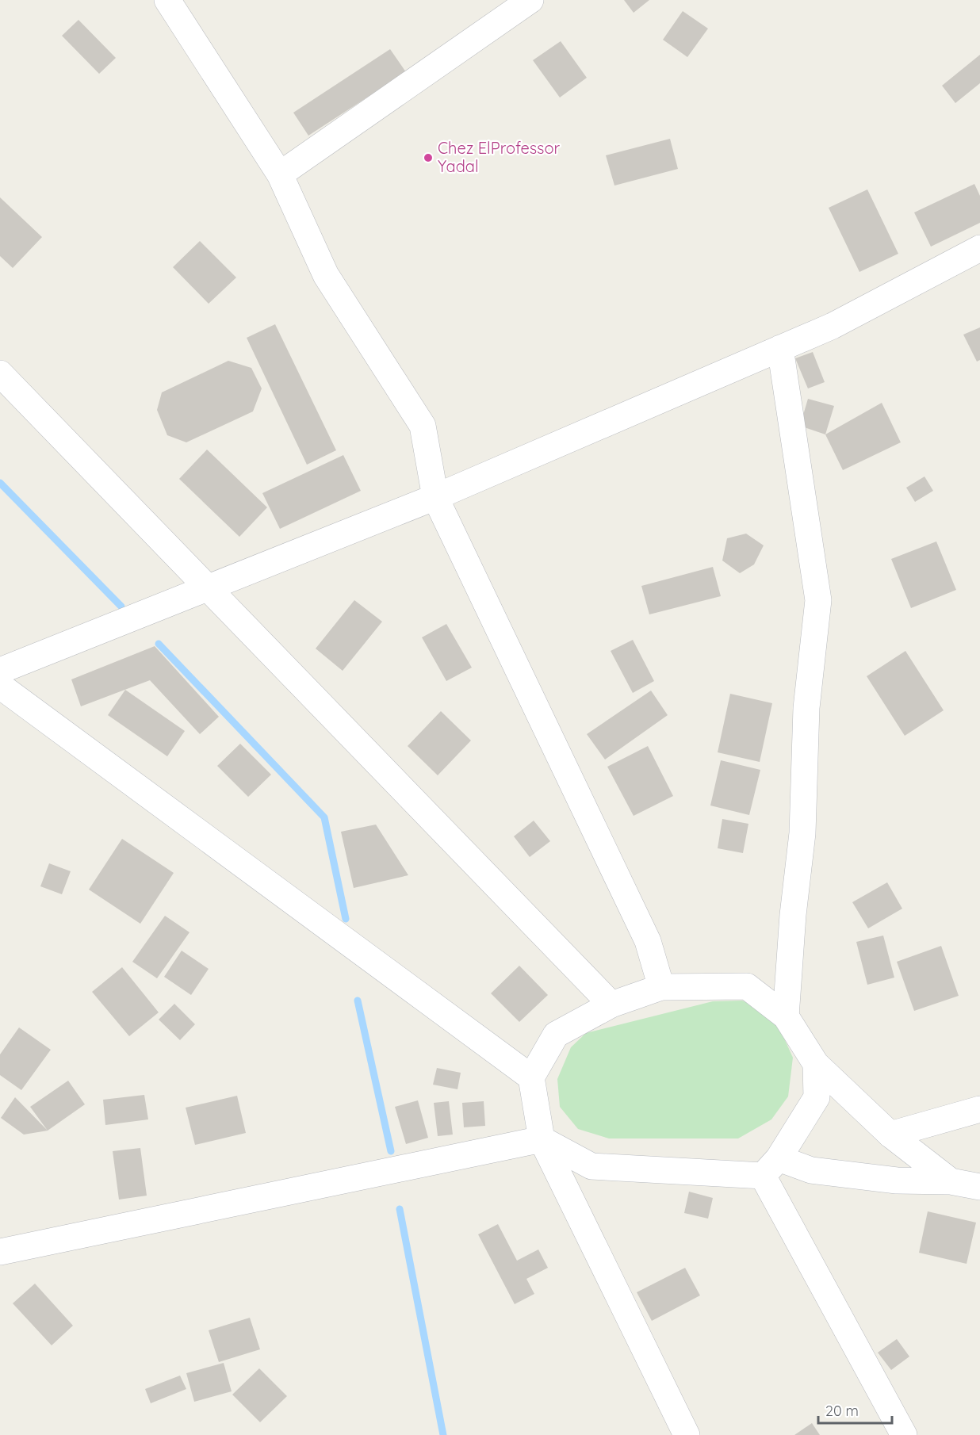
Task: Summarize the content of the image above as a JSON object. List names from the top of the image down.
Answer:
{
  "places": ["Chez ElProfessor Yadal"],
  "scale_bar": "20 m"
}
